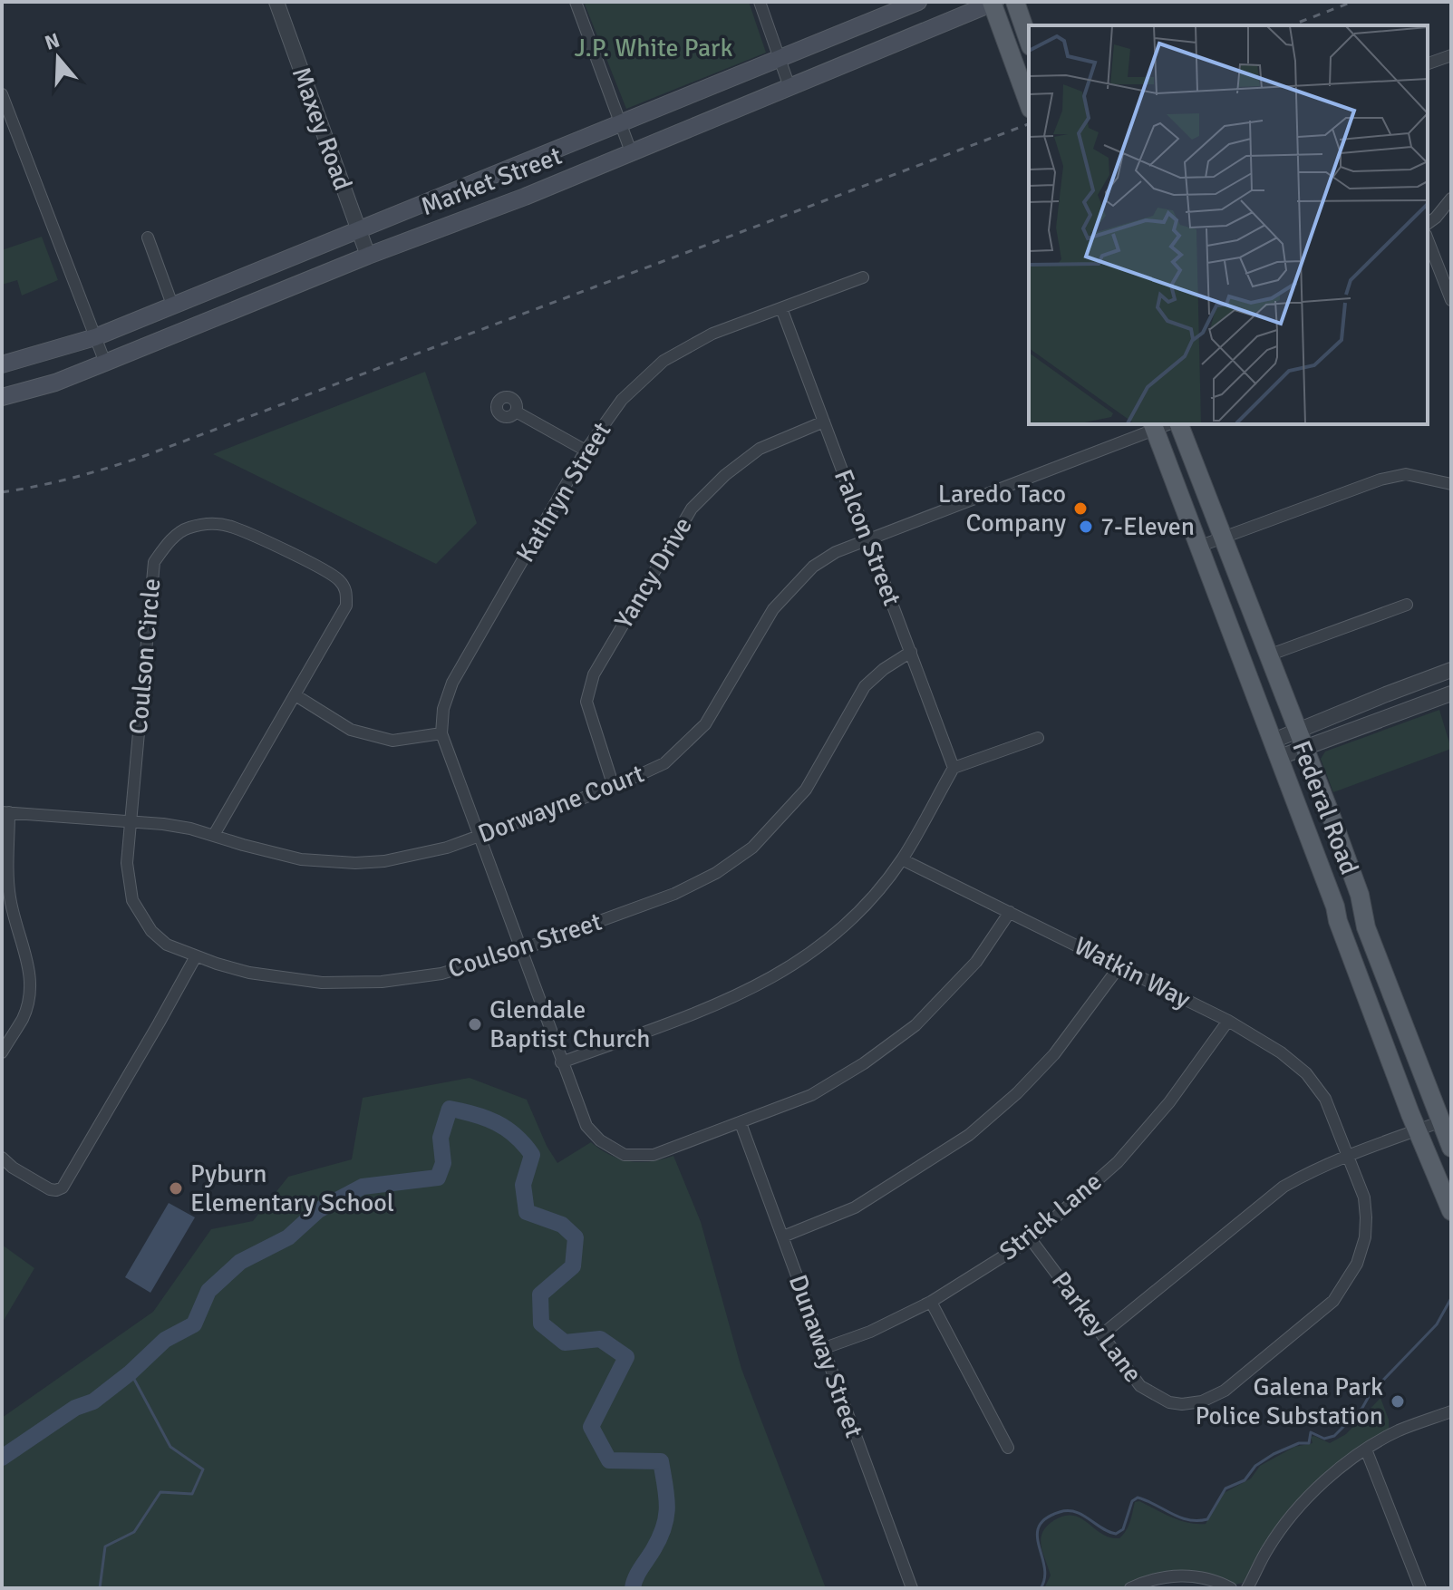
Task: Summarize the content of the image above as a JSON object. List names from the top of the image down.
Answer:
{
  "streets": {
    "main road": ["Market Street", "Federal Road"],
    "street": [
      "Maxey Road",
      "Kathryn Street",
      "Falcon Street",
      "Yancy Drive",
      "Coulson Circle",
      "Dorwayne Court",
      "Coulson Street",
      "Watkin Way",
      "Strick Lane",
      "Parkey Lane",
      "Dunaway Street"
    ]
  },
  "crossings": [
    ["Maxey Road", "Market Street"],
    ["Kathryn Street", "Falcon Street"],
    ["Kathryn Street", "Dorwayne Court"],
    ["Kathryn Street", "Coulson Street"],
    ["Kathryn Street", "Dunaway Street"],
    ["Falcon Street", "Yancy Drive"],
    ["Falcon Street", "Dorwayne Court"],
    ["Falcon Street", "Coulson Street"],
    ["Yancy Drive", "Dorwayne Court"],
    ["Coulson Circle", "Dorwayne Court"],
    ["Coulson Circle", "Coulson Street"],
    ["Dorwayne Court", "Federal Road"],
    ["Dorwayne Court", "Coulson Street"],
    ["Watkin Way", "Strick Lane"],
    ["Watkin Way", "Parkey Lane"],
    ["Strick Lane", "Parkey Lane"],
    ["Strick Lane", "Dunaway Street"]
  ],
  "parks": ["J.P. White Park"],
  "places": [
    "Laredo Taco Company",
    "7-Eleven",
    "Glendale Baptist Church",
    "Pyburn Elementary School",
    "Galena Park Police Substation"
  ],
  "north": "top"
}
